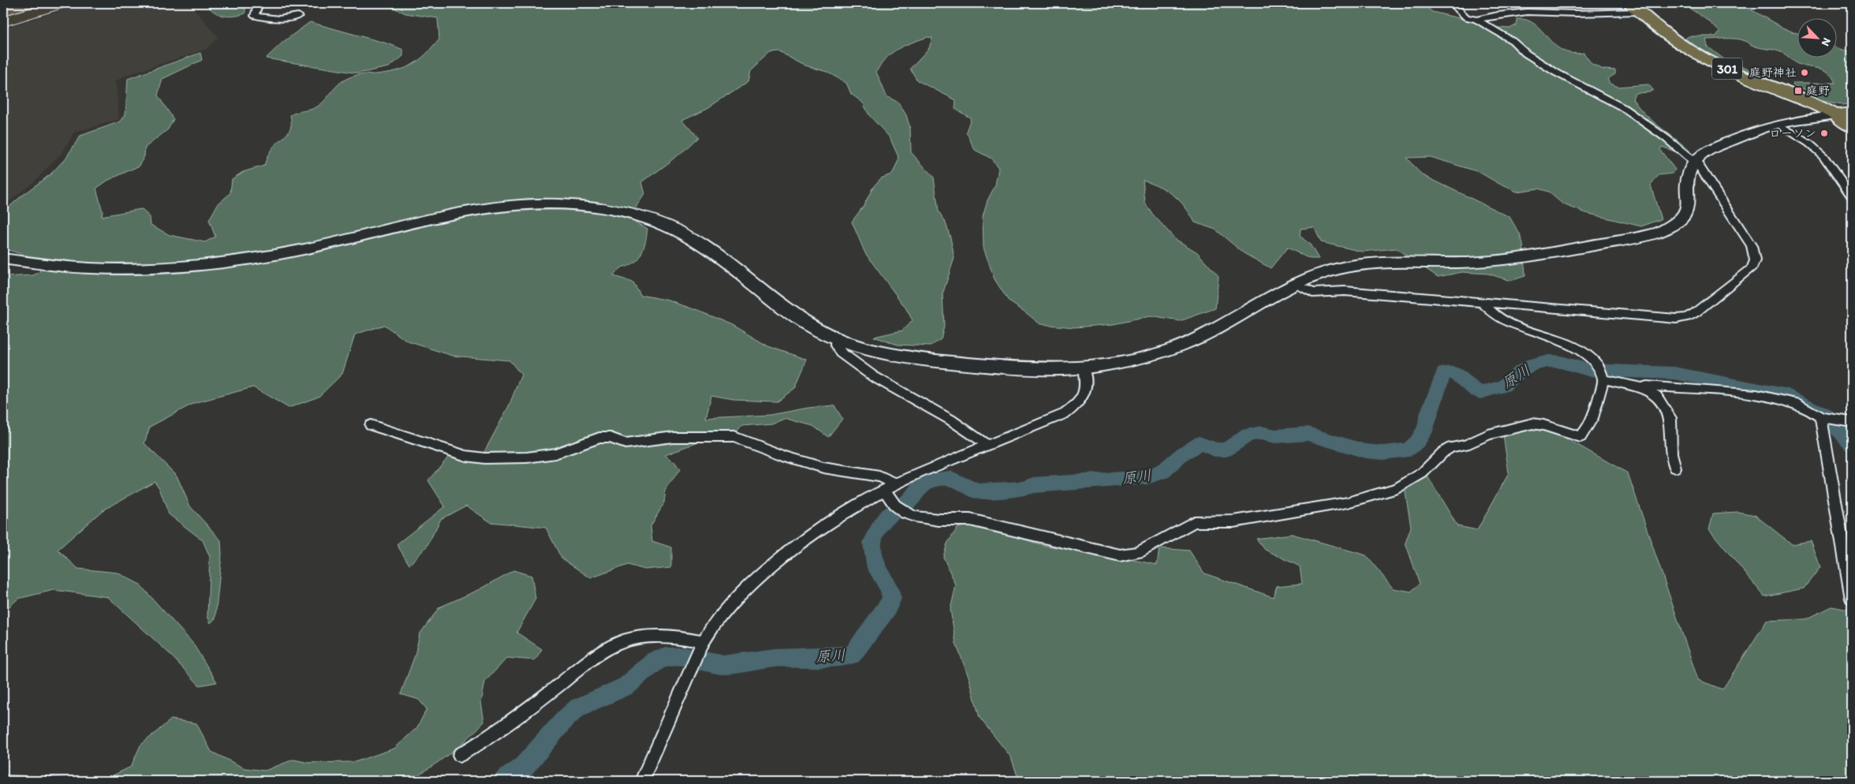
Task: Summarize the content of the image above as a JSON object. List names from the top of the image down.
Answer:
{
  "streets": {
    "highway": ["301"]
  },
  "water": ["原川"],
  "places": {
    "other": ["庭野神社", "ローソン"],
    "transit": ["庭野"]
  },
  "north": "bottom right"
}
